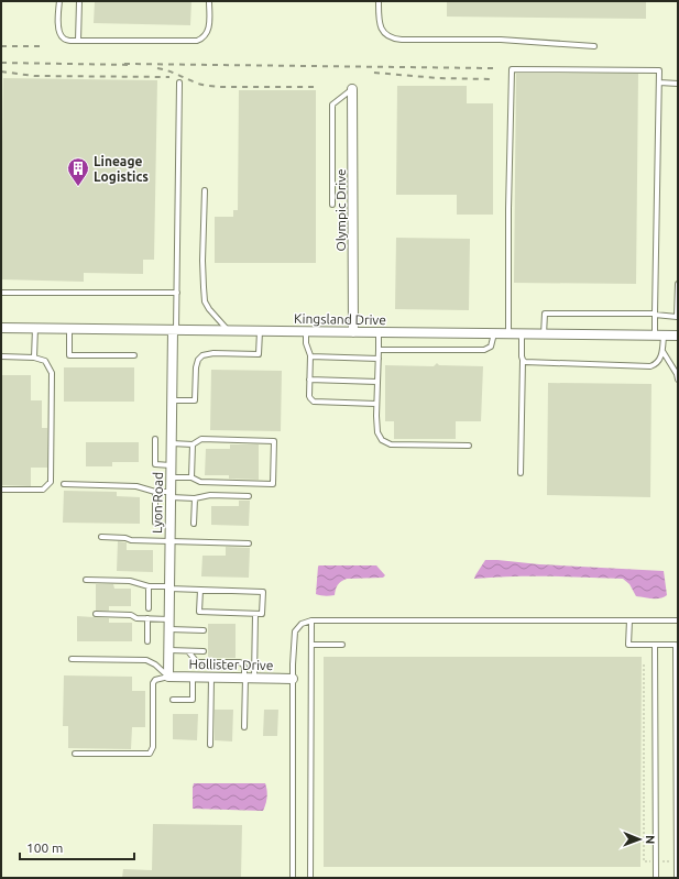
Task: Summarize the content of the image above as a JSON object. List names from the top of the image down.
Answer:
{
  "streets": {
    "street": [
      "Olympic Drive",
      "Kingsland Drive",
      "Lyon Road",
      "Hollister Drive"
    ]
  },
  "crossings": [
    ["Olympic Drive", "Kingsland Drive"],
    ["Kingsland Drive", "Lyon Road"],
    ["Lyon Road", "Hollister Drive"]
  ],
  "places": {
    "building": ["Lineage Logistics"]
  },
  "scale_bar": "100 m",
  "north": "right"
}
